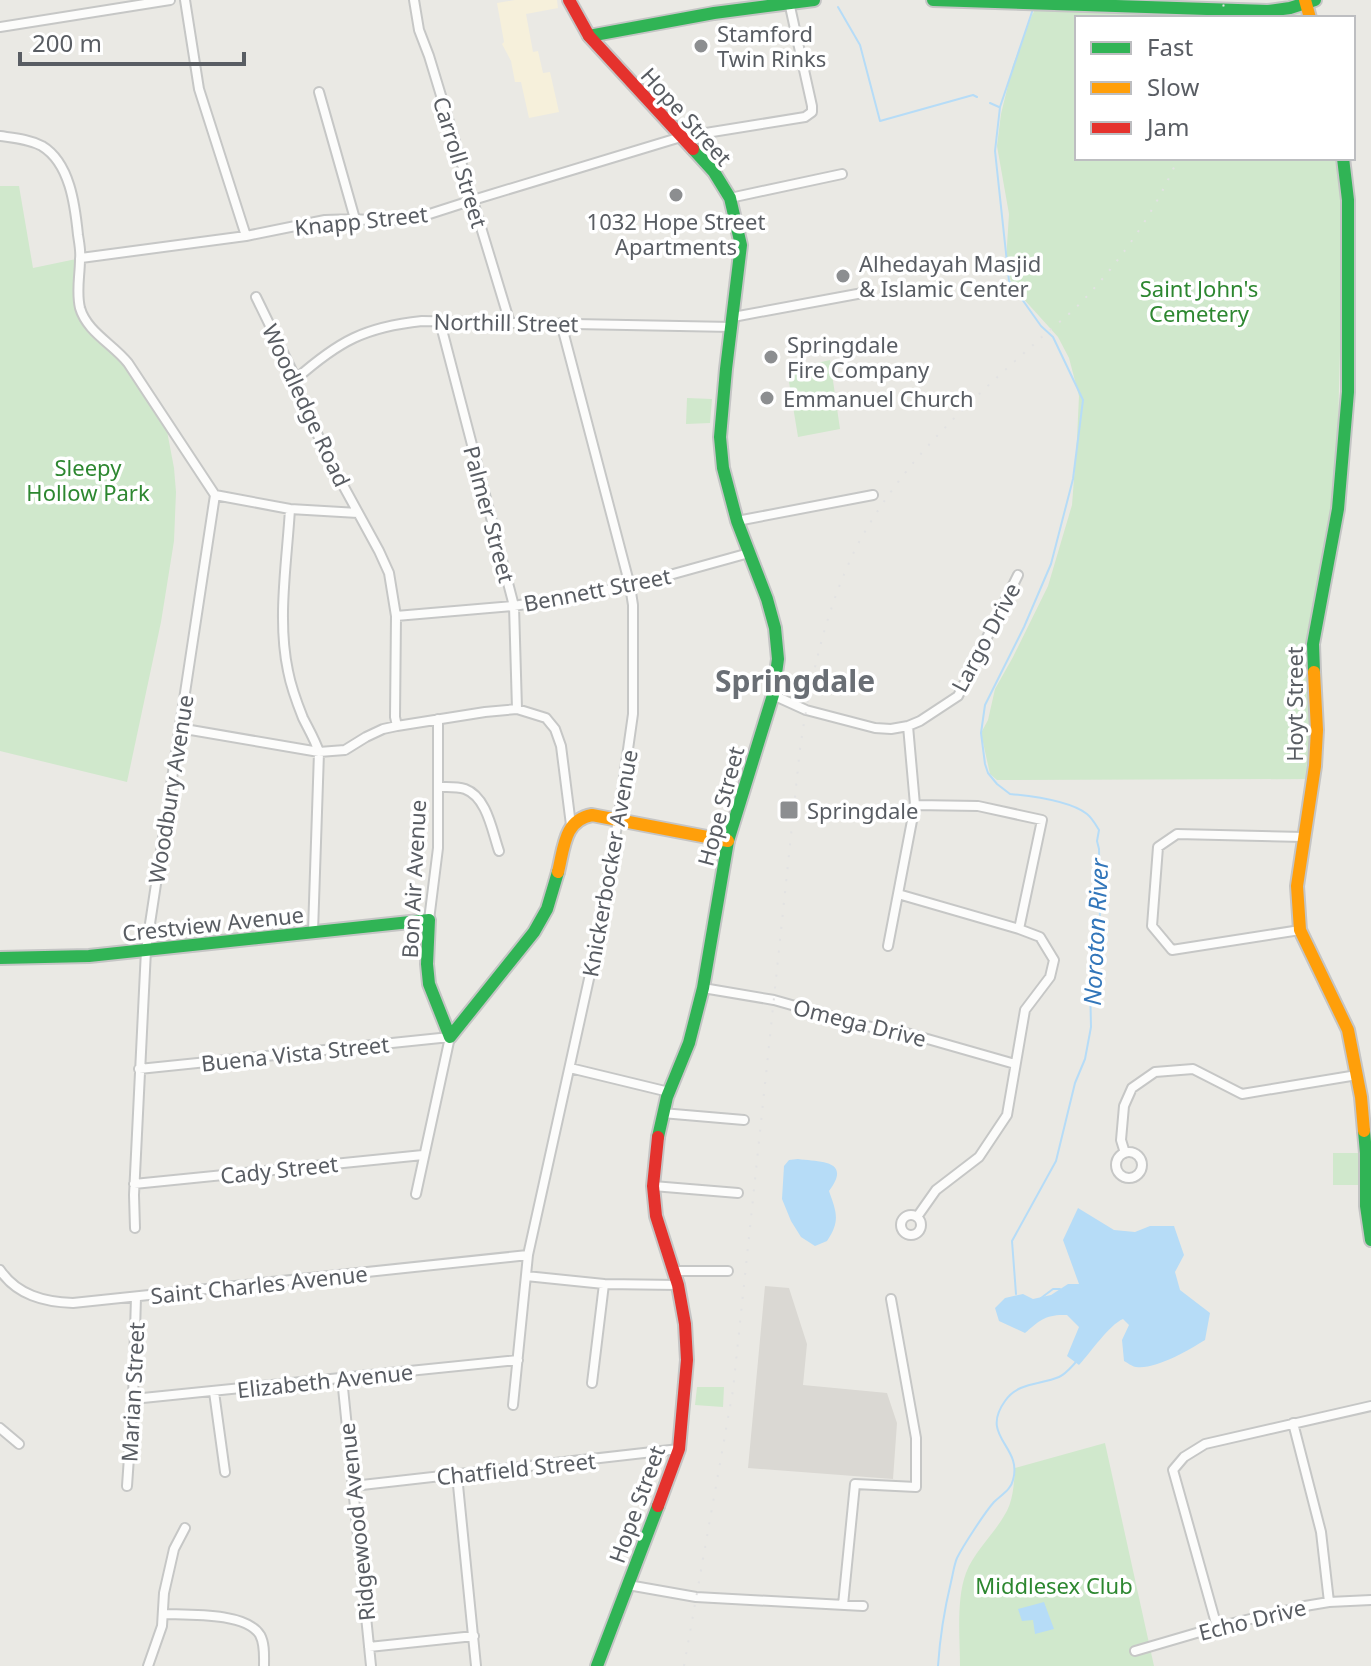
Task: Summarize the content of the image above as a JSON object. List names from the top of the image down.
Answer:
{
  "streets": {
    "main road": [
      "Hope Street",
      "Hoyt Street",
      "Bon Air Avenue",
      "Crestview Avenue"
    ],
    "street": [
      "Carroll Street",
      "Knapp Street",
      "Northill Street",
      "Woodledge Road",
      "Palmer Street",
      "Bennett Street",
      "Largo Drive",
      "Woodbury Avenue",
      "Knickerbocker Avenue",
      "Omega Drive",
      "Buena Vista Street",
      "Cady Street",
      "Saint Charles Avenue",
      "Elizabeth Avenue",
      "Marian Street",
      "Chatfield Street",
      "Ridgewood Avenue",
      "Echo Drive"
    ]
  },
  "crossings": [
    ["Hope Street", "Knapp Street"],
    ["Hope Street", "Northill Street"],
    ["Hope Street", "Bennett Street"],
    ["Hope Street", "Largo Drive"],
    ["Hope Street", "Omega Drive"],
    ["Hope Street", "Chatfield Street"],
    ["Carroll Street", "Knapp Street"],
    ["Carroll Street", "Northill Street"],
    ["Northill Street", "Woodledge Road"],
    ["Northill Street", "Palmer Street"],
    ["Northill Street", "Knickerbocker Avenue"],
    ["Woodledge Road", "Bennett Street"],
    ["Palmer Street", "Bennett Street"],
    ["Bennett Street", "Knickerbocker Avenue"],
    ["Woodbury Avenue", "Crestview Avenue"],
    ["Woodbury Avenue", "Buena Vista Street"],
    ["Woodbury Avenue", "Cady Street"],
    ["Knickerbocker Avenue", "Saint Charles Avenue"],
    ["Knickerbocker Avenue", "Elizabeth Avenue"],
    ["Bon Air Avenue", "Crestview Avenue"],
    ["Bon Air Avenue", "Buena Vista Street"],
    ["Saint Charles Avenue", "Marian Street"],
    ["Elizabeth Avenue", "Marian Street"],
    ["Elizabeth Avenue", "Ridgewood Avenue"],
    ["Chatfield Street", "Ridgewood Avenue"]
  ],
  "districts": ["Springdale"],
  "water": ["Noroton River"],
  "parks": ["Saint John's Cemetery", "Sleepy Hollow Park", "Middlesex Club"],
  "places": {
    "other": [
      "Stamford Twin Rinks",
      "1032 Hope Street Apartments",
      "Alhedayah Masjid & Islamic Center",
      "Springdale Fire Company",
      "Emmanuel Church"
    ],
    "transit": ["Springdale"]
  },
  "legend": ["Fast", "Slow", "Jam"],
  "scale_bar": "200 m"
}
